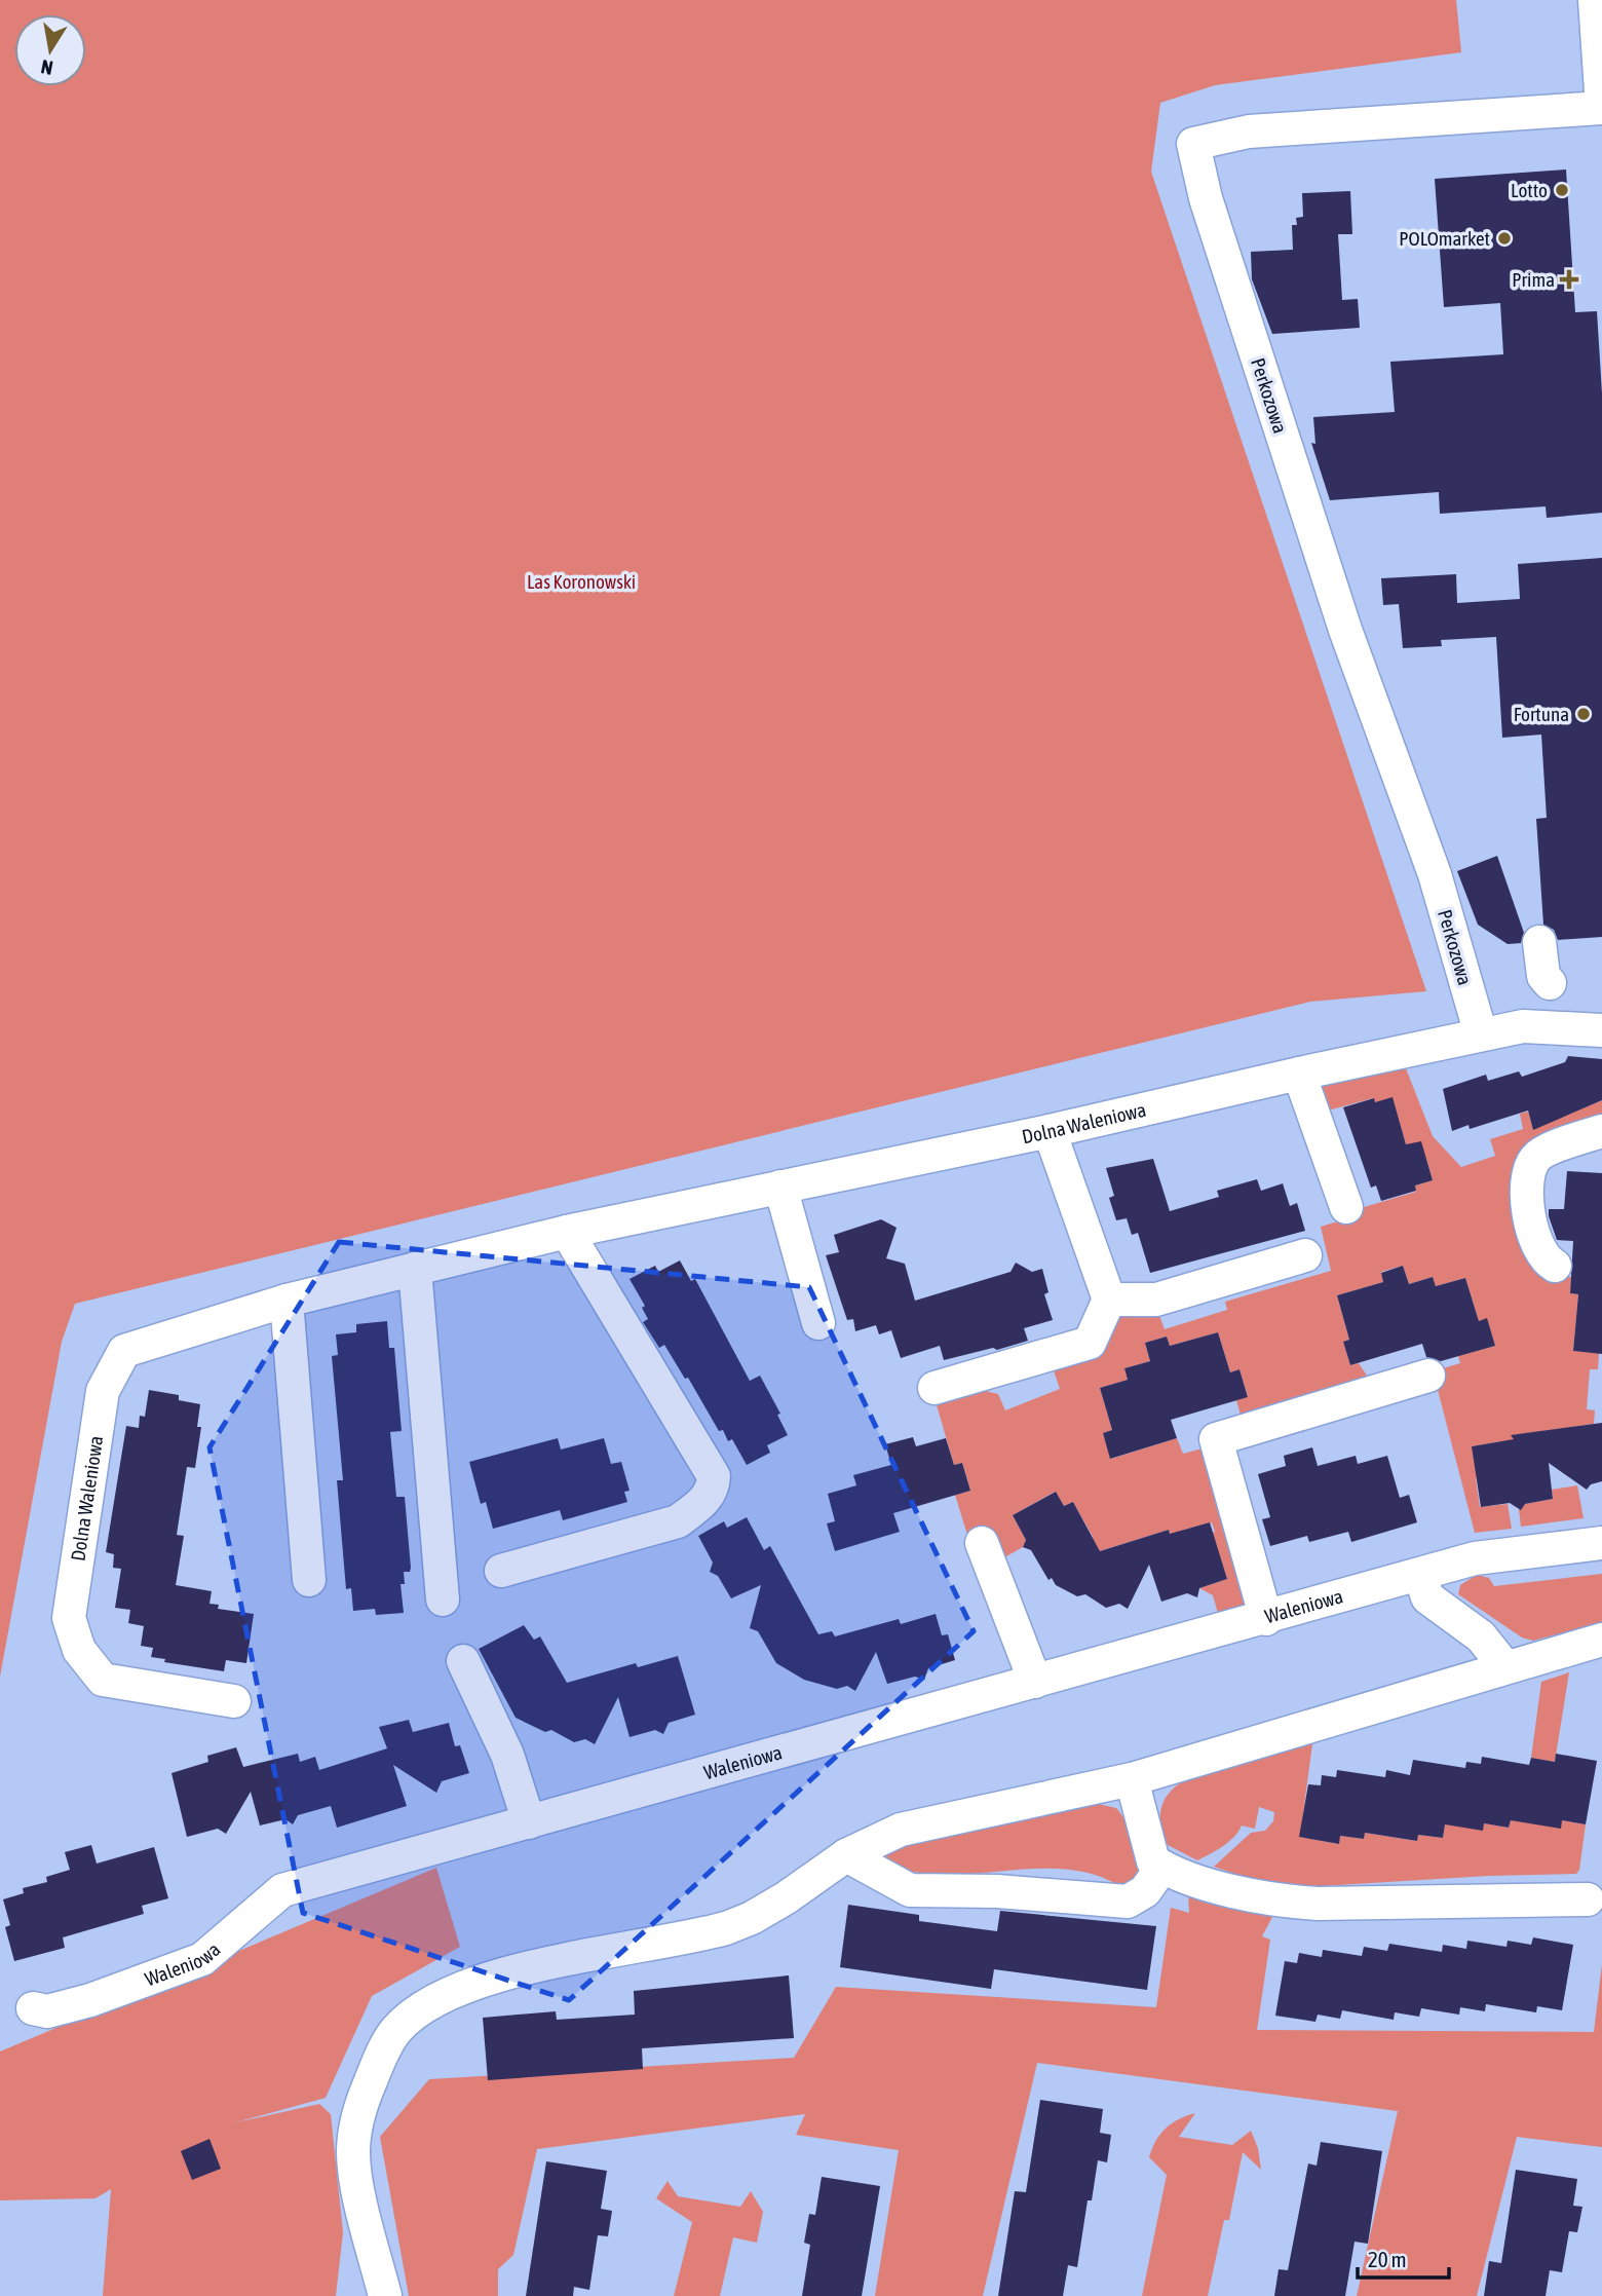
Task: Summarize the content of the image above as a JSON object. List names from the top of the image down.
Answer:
{
  "streets": {
    "street": ["Perkozowa", "Dolna Waleniowa", "Waleniowa"]
  },
  "crossings": [
    ["Perkozowa", "Dolna Waleniowa"]
  ],
  "parks": ["Las Koronowski"],
  "places": {
    "other": ["Lotto", "POLOmarket", "Fortuna"],
    "health": ["Prima"]
  },
  "scale_bar": "20 m",
  "north": "bottom"
}
